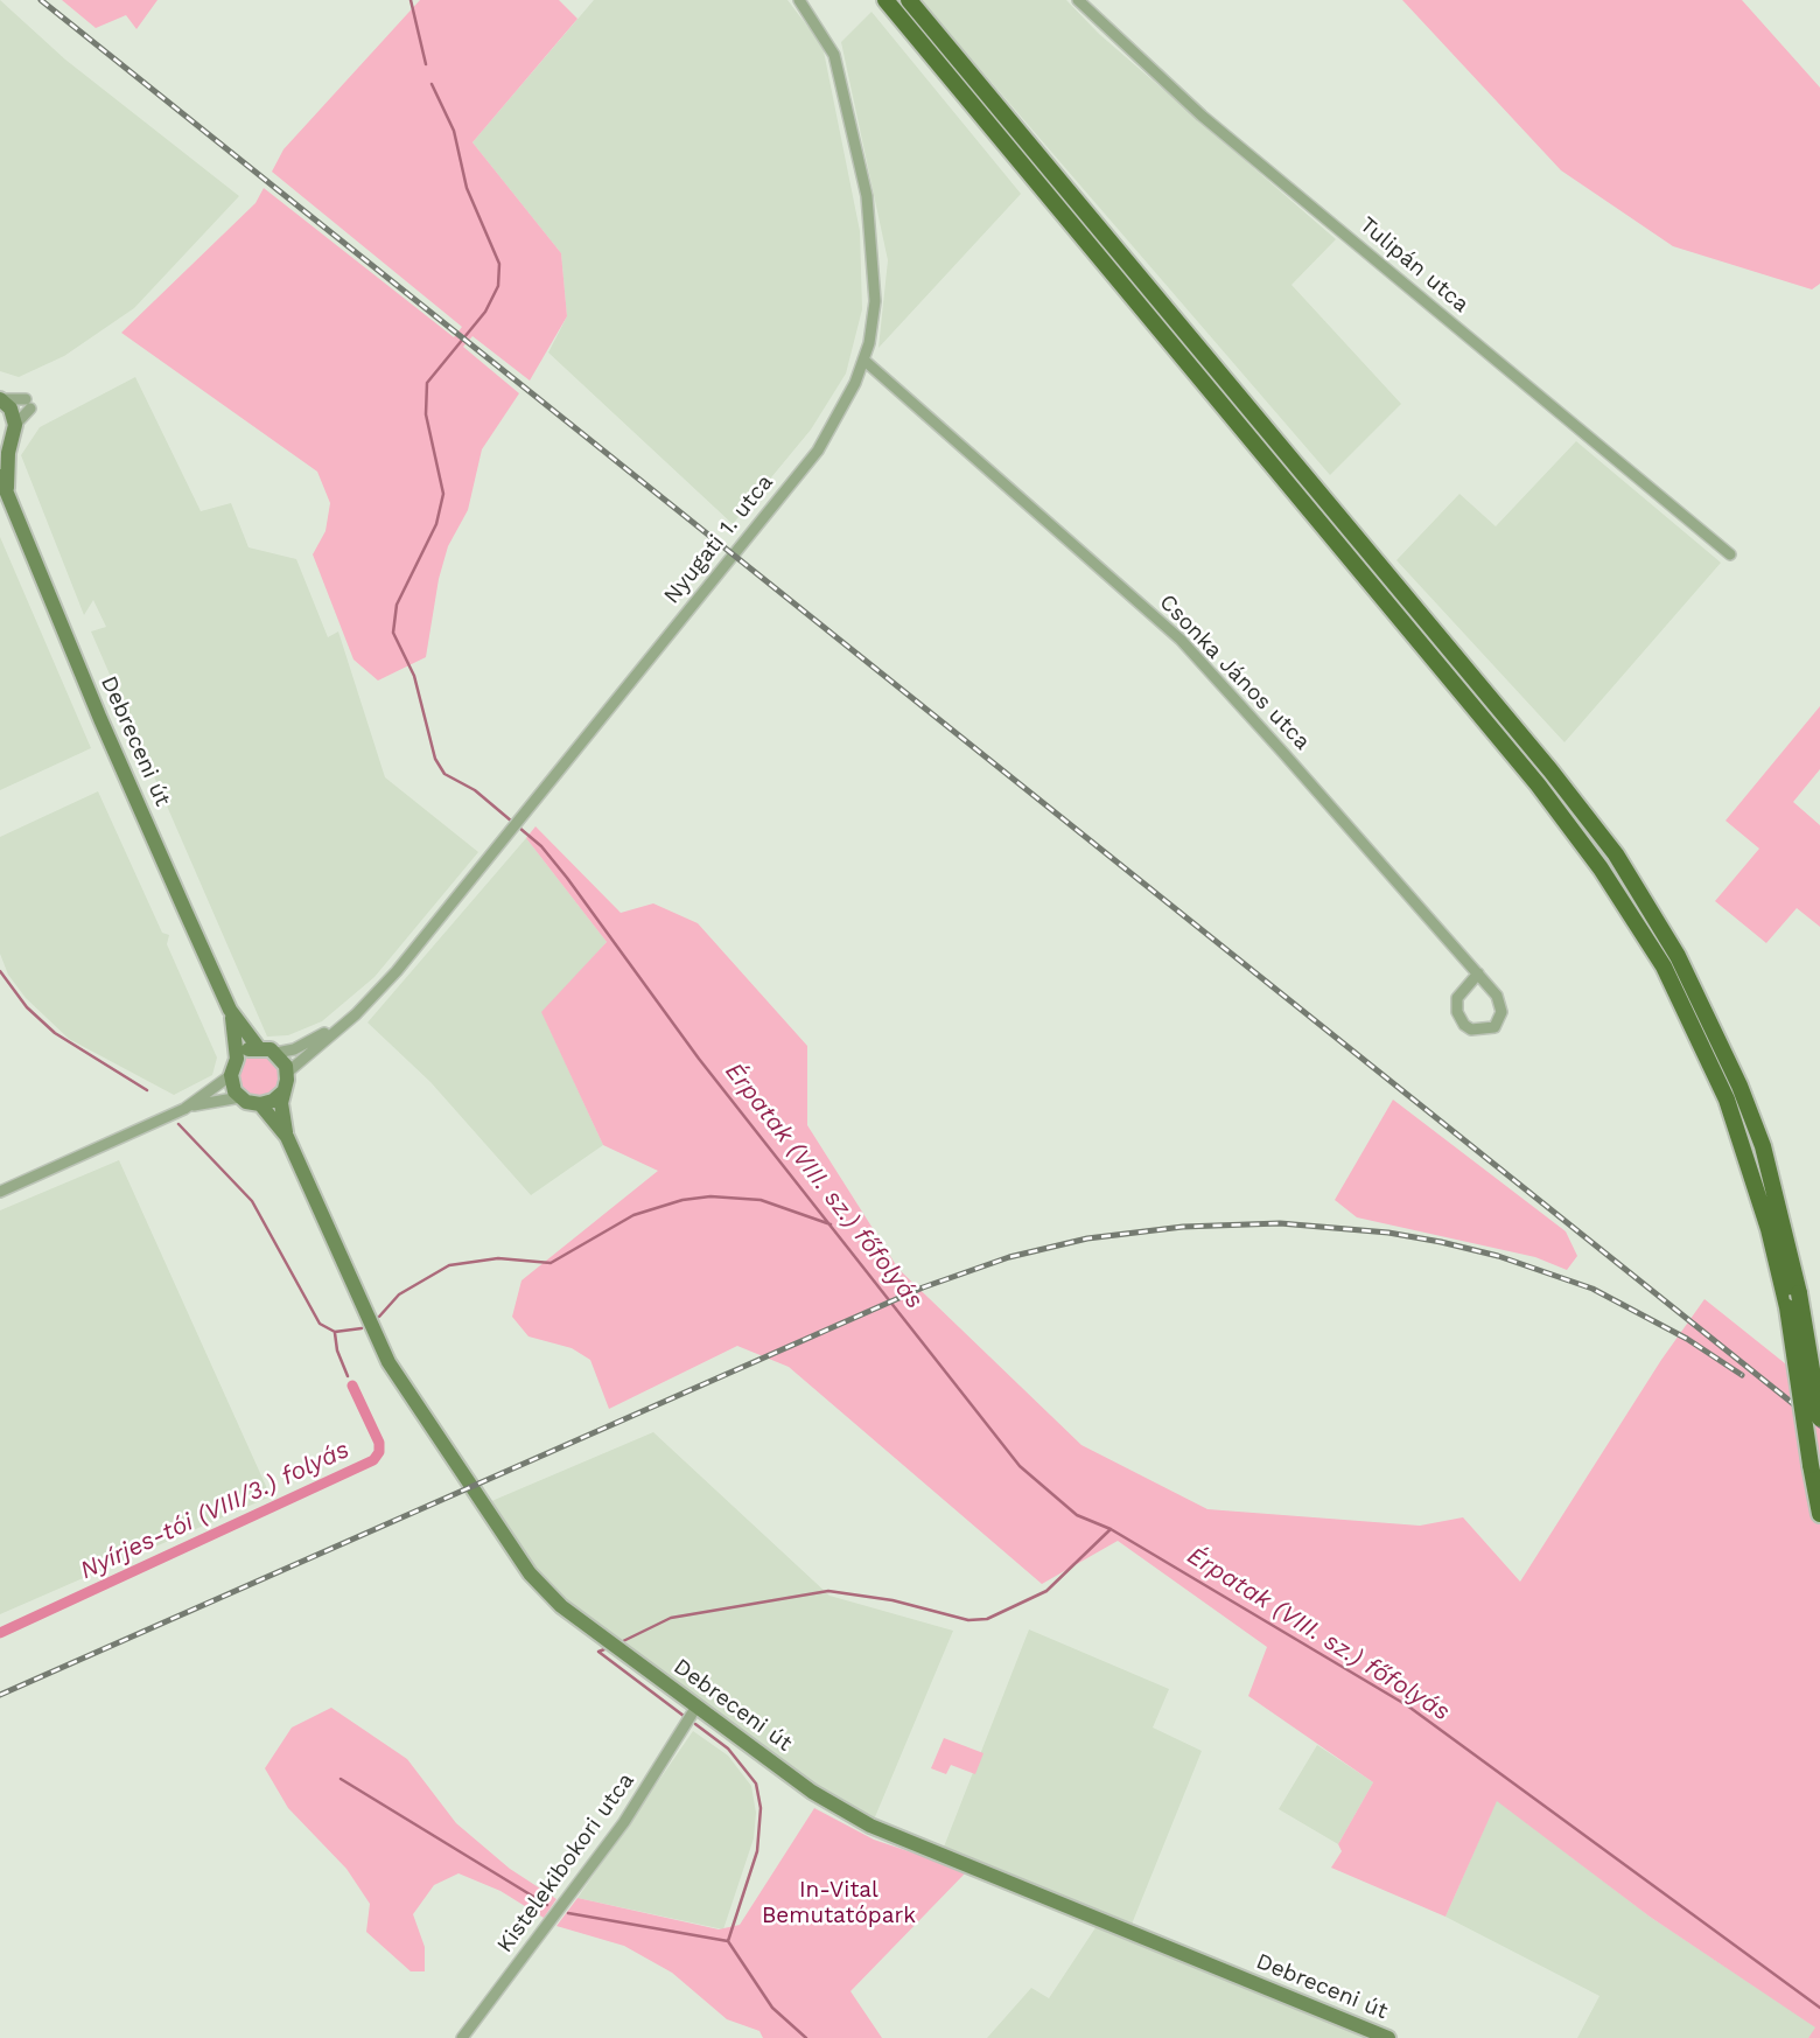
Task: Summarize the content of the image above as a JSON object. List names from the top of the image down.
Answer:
{
  "streets": {
    "street": [
      "Tulipán utca",
      "Nyugati 1. utca",
      "Csonka János utca",
      "Debreceni út",
      "Kistelekibokori utca"
    ]
  },
  "crossings": [
    ["Nyugati 1. utca", "Csonka János utca"],
    ["Debreceni út", "Kistelekibokori utca"]
  ],
  "water": ["Érpatak (VIII. sz.) főfolyás", "Nyírjes-tói (VIII/3.) folyás"],
  "parks": ["In-Vital Bemutatópark"]
}
